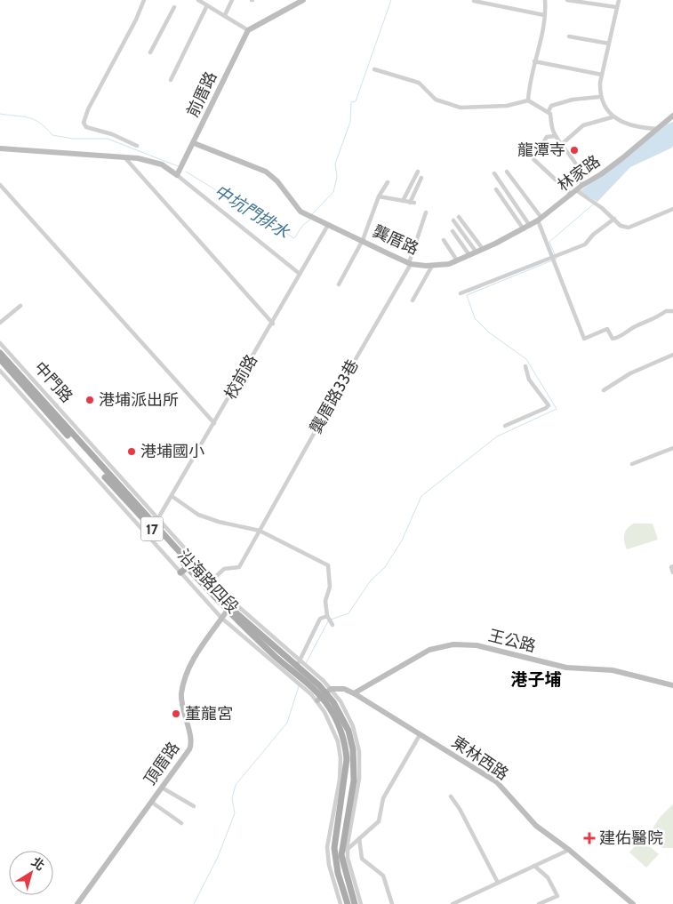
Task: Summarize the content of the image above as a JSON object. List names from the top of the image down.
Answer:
{
  "streets": {
    "main road": ["中門路", "17", "沿海路四段"],
    "street": [
      "前厝路",
      "林家路",
      "龔厝路",
      "校前路",
      "龔厝路33巷",
      "王公路",
      "東林西路",
      "頂厝路"
    ]
  },
  "crossings": [
    ["前厝路", "龔厝路"],
    ["林家路", "龔厝路"],
    ["龔厝路", "校前路"],
    ["龔厝路", "龔厝路33巷"],
    ["校前路", "沿海路四段"],
    ["中門路", "沿海路四段"],
    ["龔厝路33巷", "沿海路四段"],
    ["17", "沿海路四段"],
    ["17", "東林西路"],
    ["沿海路四段", "頂厝路"],
    ["王公路", "東林西路"]
  ],
  "districts": ["港子埔"],
  "water": ["中坑門排水"],
  "places": {
    "other": [
      "龍潭寺",
      "港埔派出所",
      "港埔國小",
      "董龍宮"
    ],
    "health": ["建佑醫院"]
  },
  "north": "top right"
}
